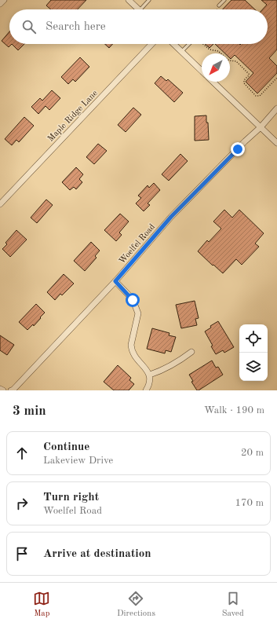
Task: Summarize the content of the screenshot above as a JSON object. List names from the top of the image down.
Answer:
{
  "streets": {
    "street": ["Maple Ridge Lane", "Woelfel Road"]
  },
  "north": "bottom left",
  "page": {
    "search": "Search here",
    "heading": ["3 min", "Walk · 190 m"],
    "list": [
      ["Continue", "Lakeview Drive", "20 m"],
      ["Turn right", "Woelfel Road", "170 m"],
      "Arrive at destination"
    ],
    "nav": ["Map", "Directions", "Saved"]
  }
}
